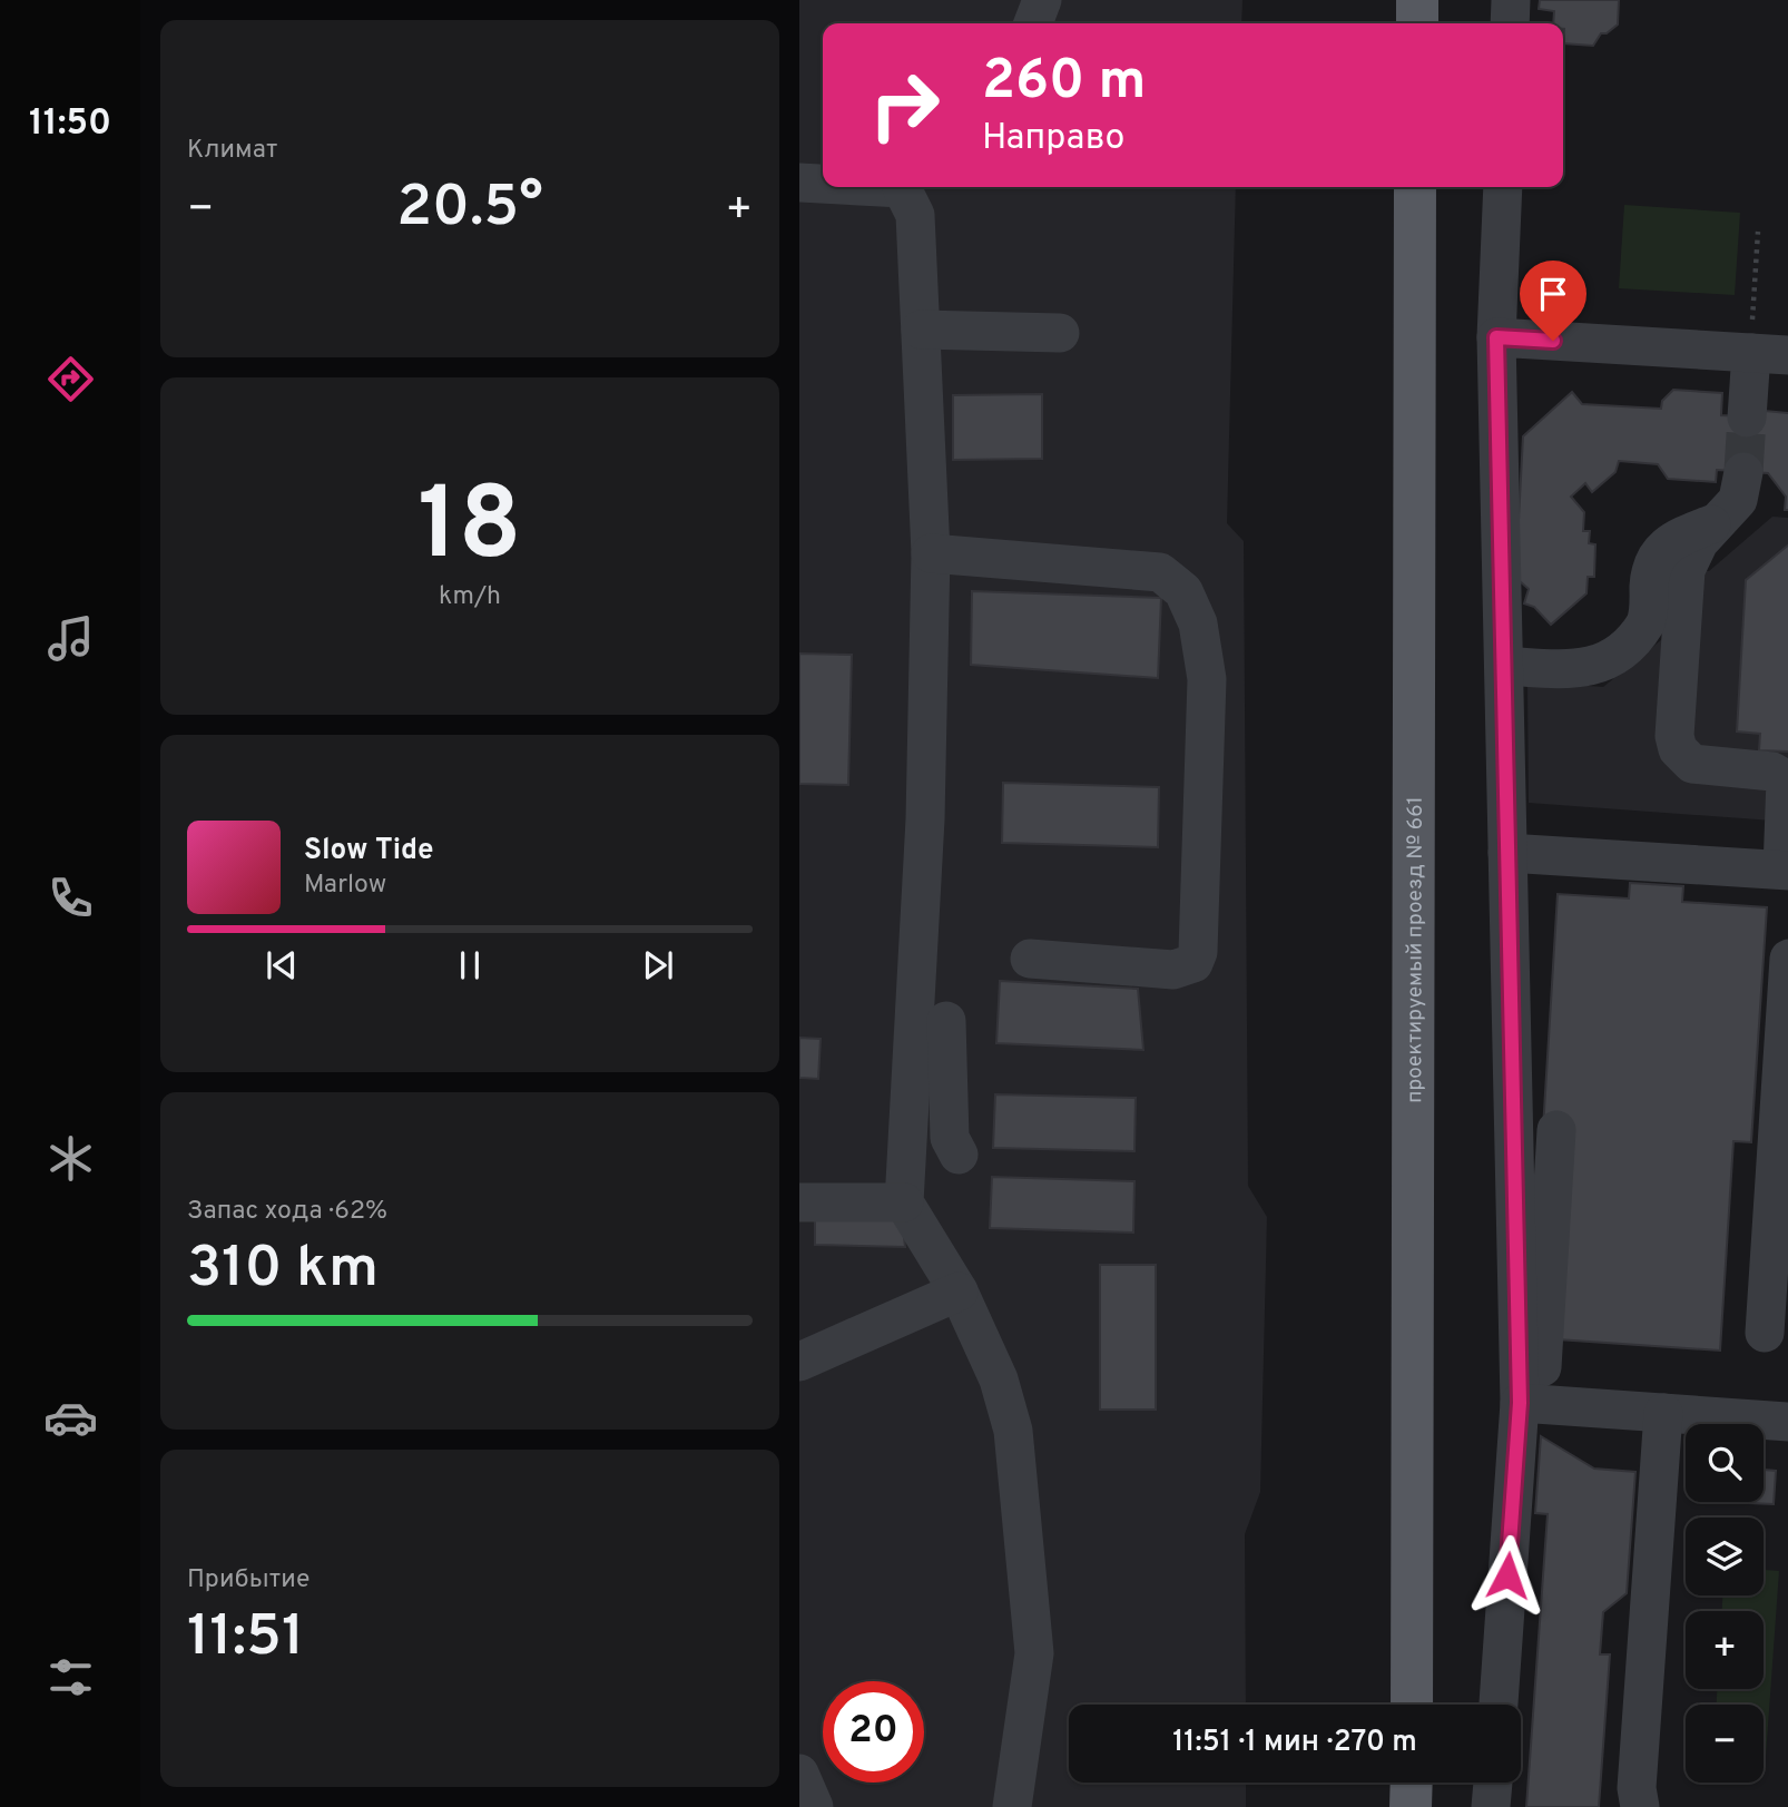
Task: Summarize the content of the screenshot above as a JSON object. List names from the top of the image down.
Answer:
{
  "streets": {
    "main road": ["проектируемый проезд № 661"]
  },
  "page": {
    "tabs": "11:50",
    "tile": [
      "Климат",
      ["18", "km/h"],
      ["Запас хода · 62%", "310 km"],
      ["Прибытие", "11:51"]
    ],
    "turn": ["260 m", "Направо"],
    "heat": ["−", "20.5°", "+"],
    "song": ["Slow Tide", "Marlow"],
    "map_buttons": ["+", "−"],
    "limit": "20",
    "trip": "11:51 · 1 мин · 270 m"
  }
}
